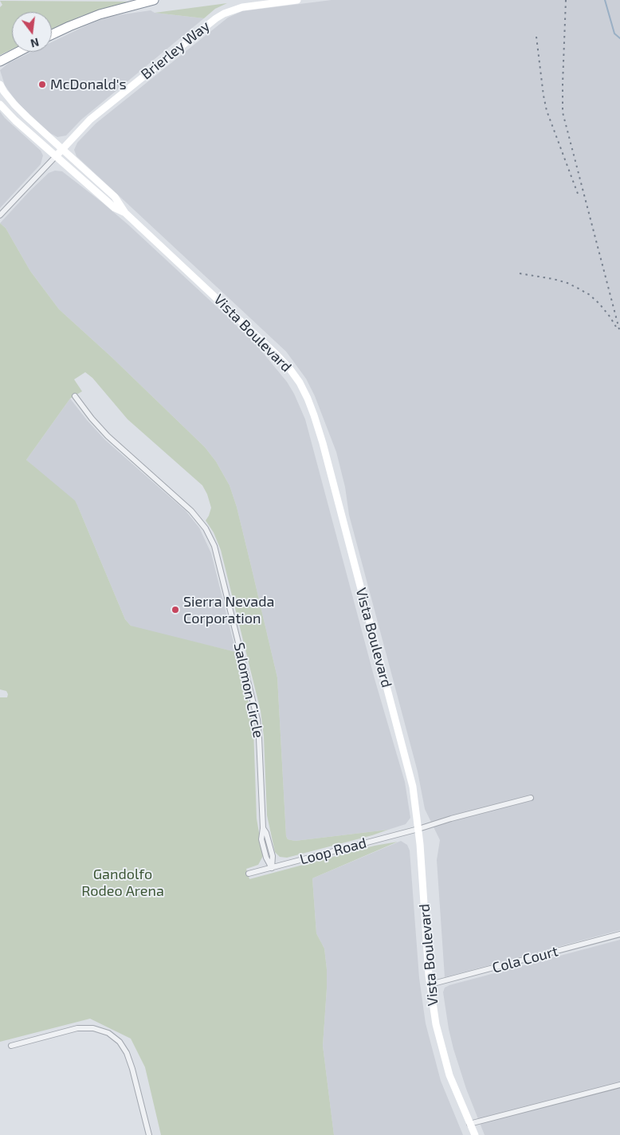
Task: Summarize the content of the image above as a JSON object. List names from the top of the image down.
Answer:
{
  "streets": {
    "main road": ["Brierley Way", "Vista Boulevard"],
    "street": ["Salomon Circle", "Loop Road", "Cola Court"]
  },
  "crossings": [
    ["Brierley Way", "Vista Boulevard"],
    ["Vista Boulevard", "Loop Road"],
    ["Vista Boulevard", "Cola Court"],
    ["Salomon Circle", "Loop Road"]
  ],
  "parks": ["Gandolfo Rodeo Arena"],
  "places": ["McDonald's", "Sierra Nevada Corporation"],
  "north": "bottom"
}
